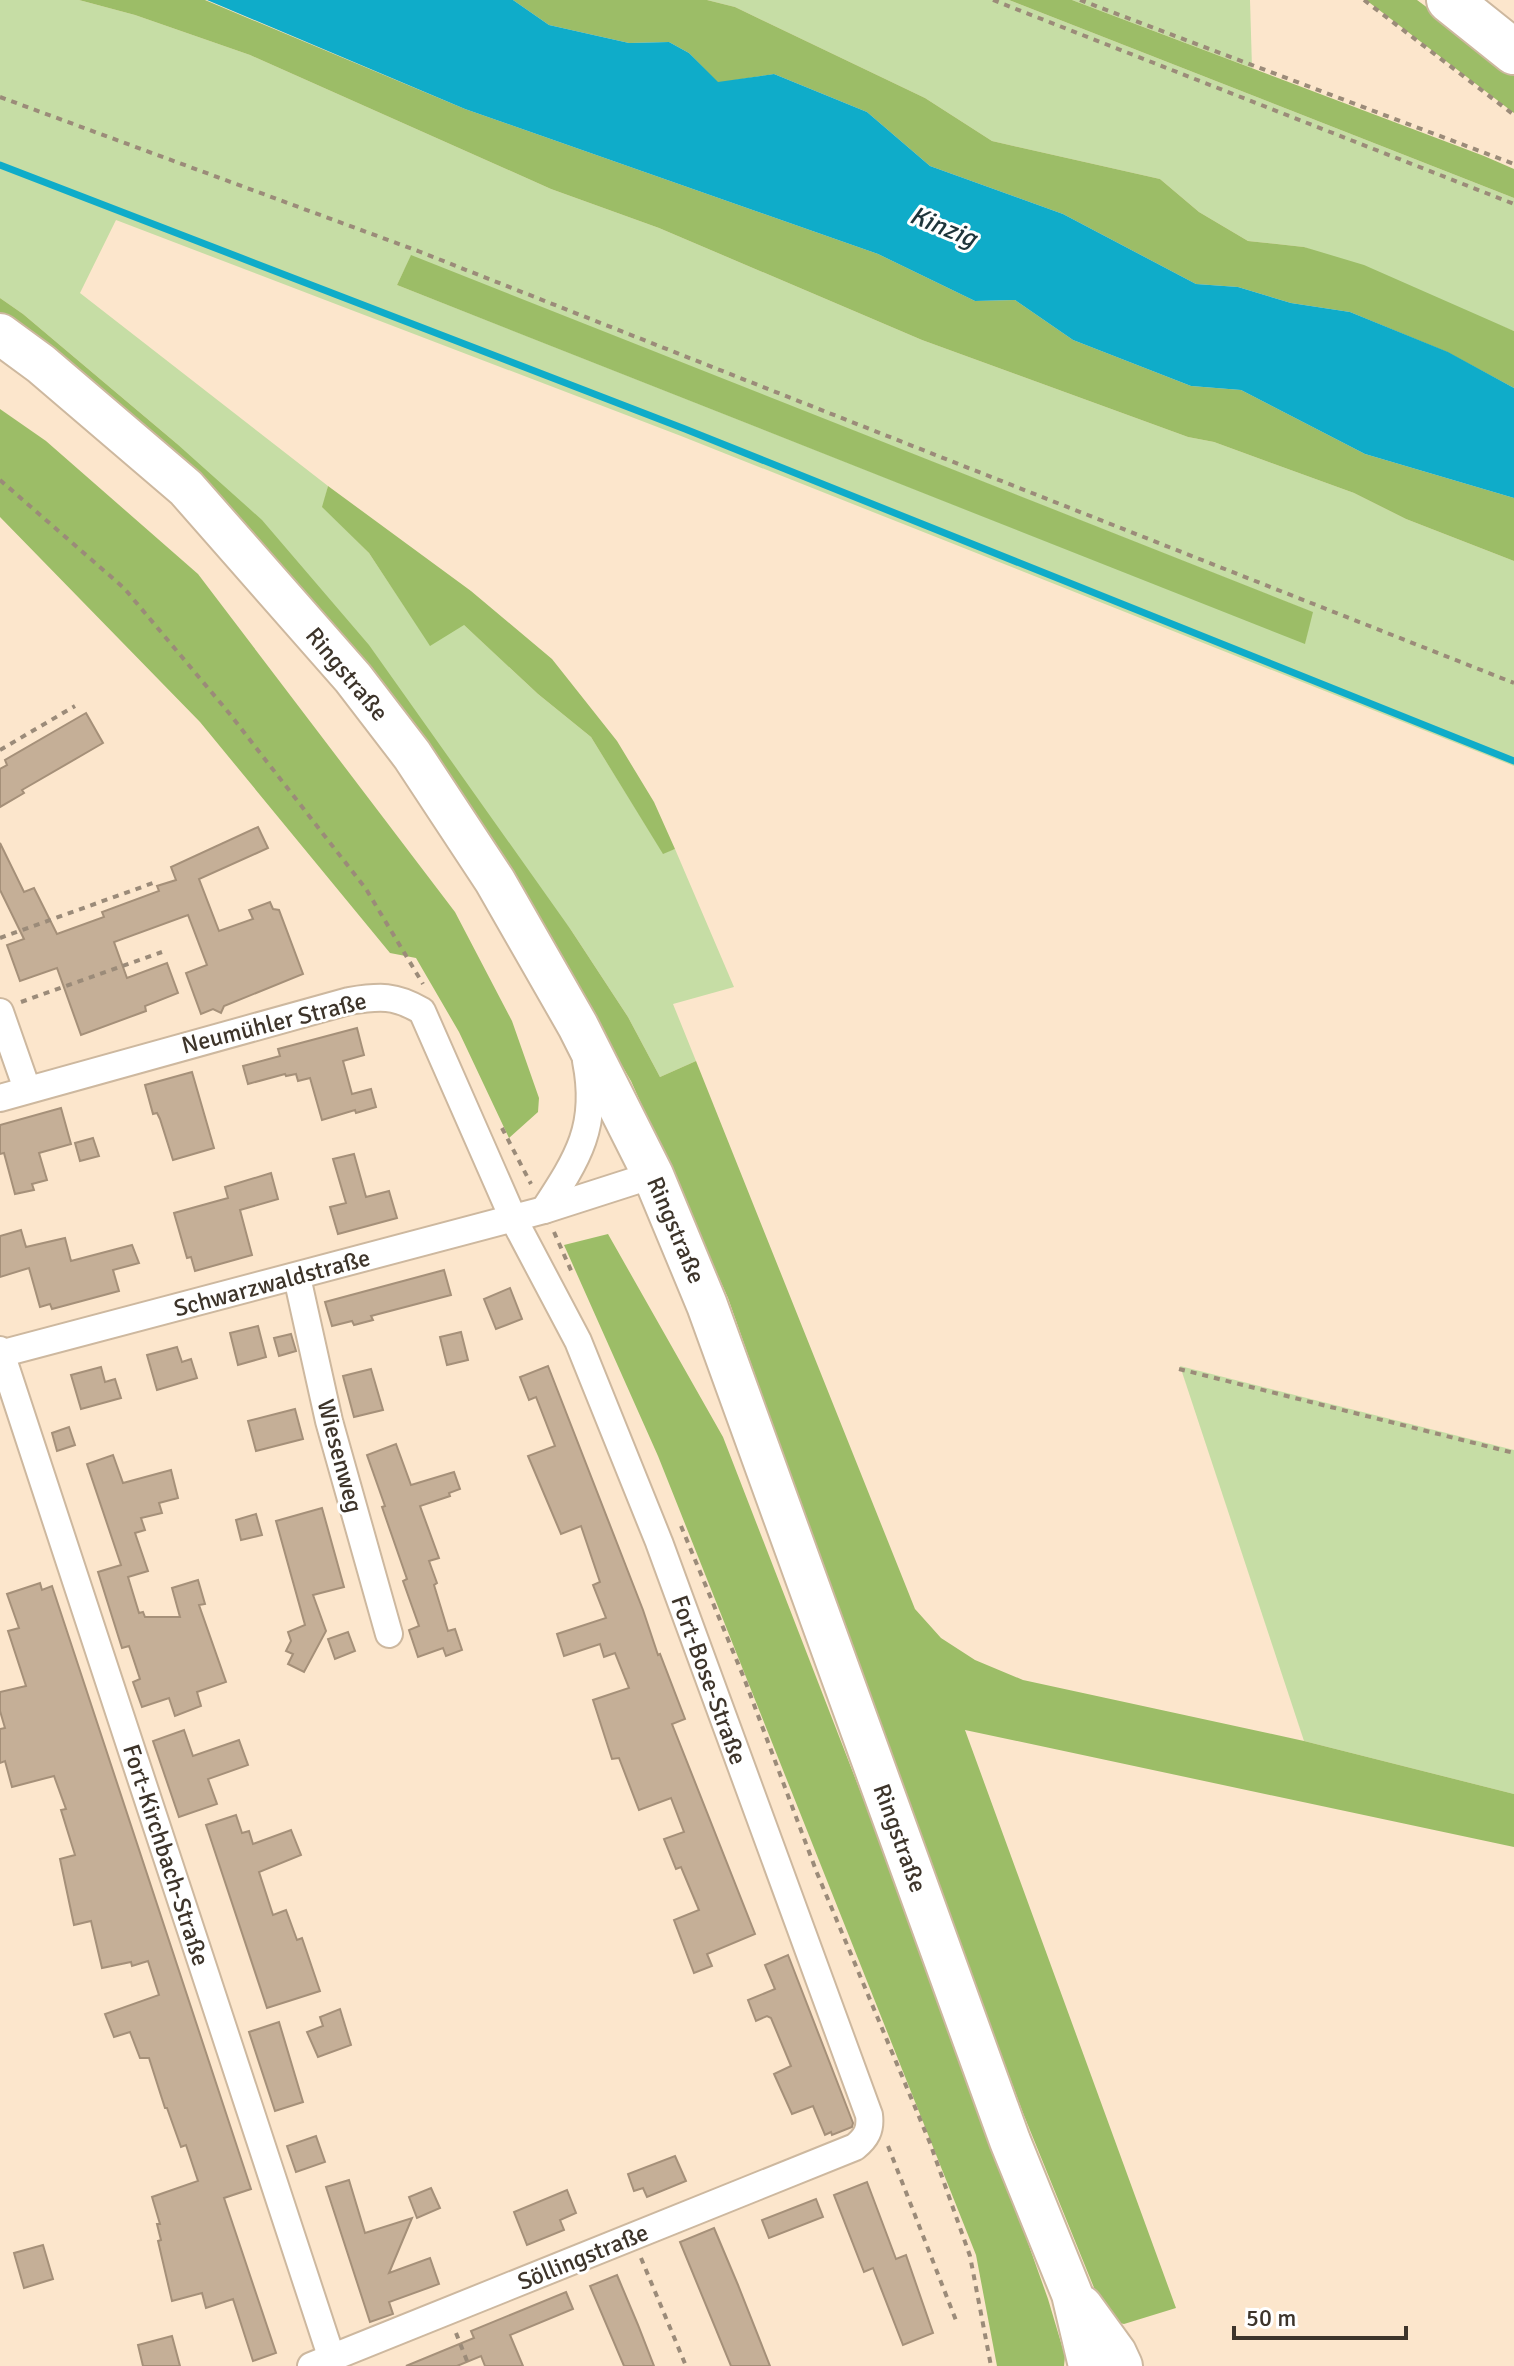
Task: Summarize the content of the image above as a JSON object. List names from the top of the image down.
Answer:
{
  "streets": {
    "main road": ["Ringstraße"],
    "street": [
      "Neumühler Straße",
      "Schwarzwaldstraße",
      "Wiesenweg",
      "Fort-Bose-Straße",
      "Fort-Kirchbach-Straße",
      "Söllingstraße"
    ]
  },
  "crossings": [
    ["Ringstraße", "Schwarzwaldstraße"],
    ["Neumühler Straße", "Schwarzwaldstraße"],
    ["Neumühler Straße", "Fort-Bose-Straße"],
    ["Schwarzwaldstraße", "Wiesenweg"],
    ["Schwarzwaldstraße", "Fort-Bose-Straße"],
    ["Schwarzwaldstraße", "Fort-Kirchbach-Straße"],
    ["Fort-Bose-Straße", "Söllingstraße"],
    ["Fort-Kirchbach-Straße", "Söllingstraße"]
  ],
  "water": ["Kinzig"],
  "scale_bar": "50 m"
}
